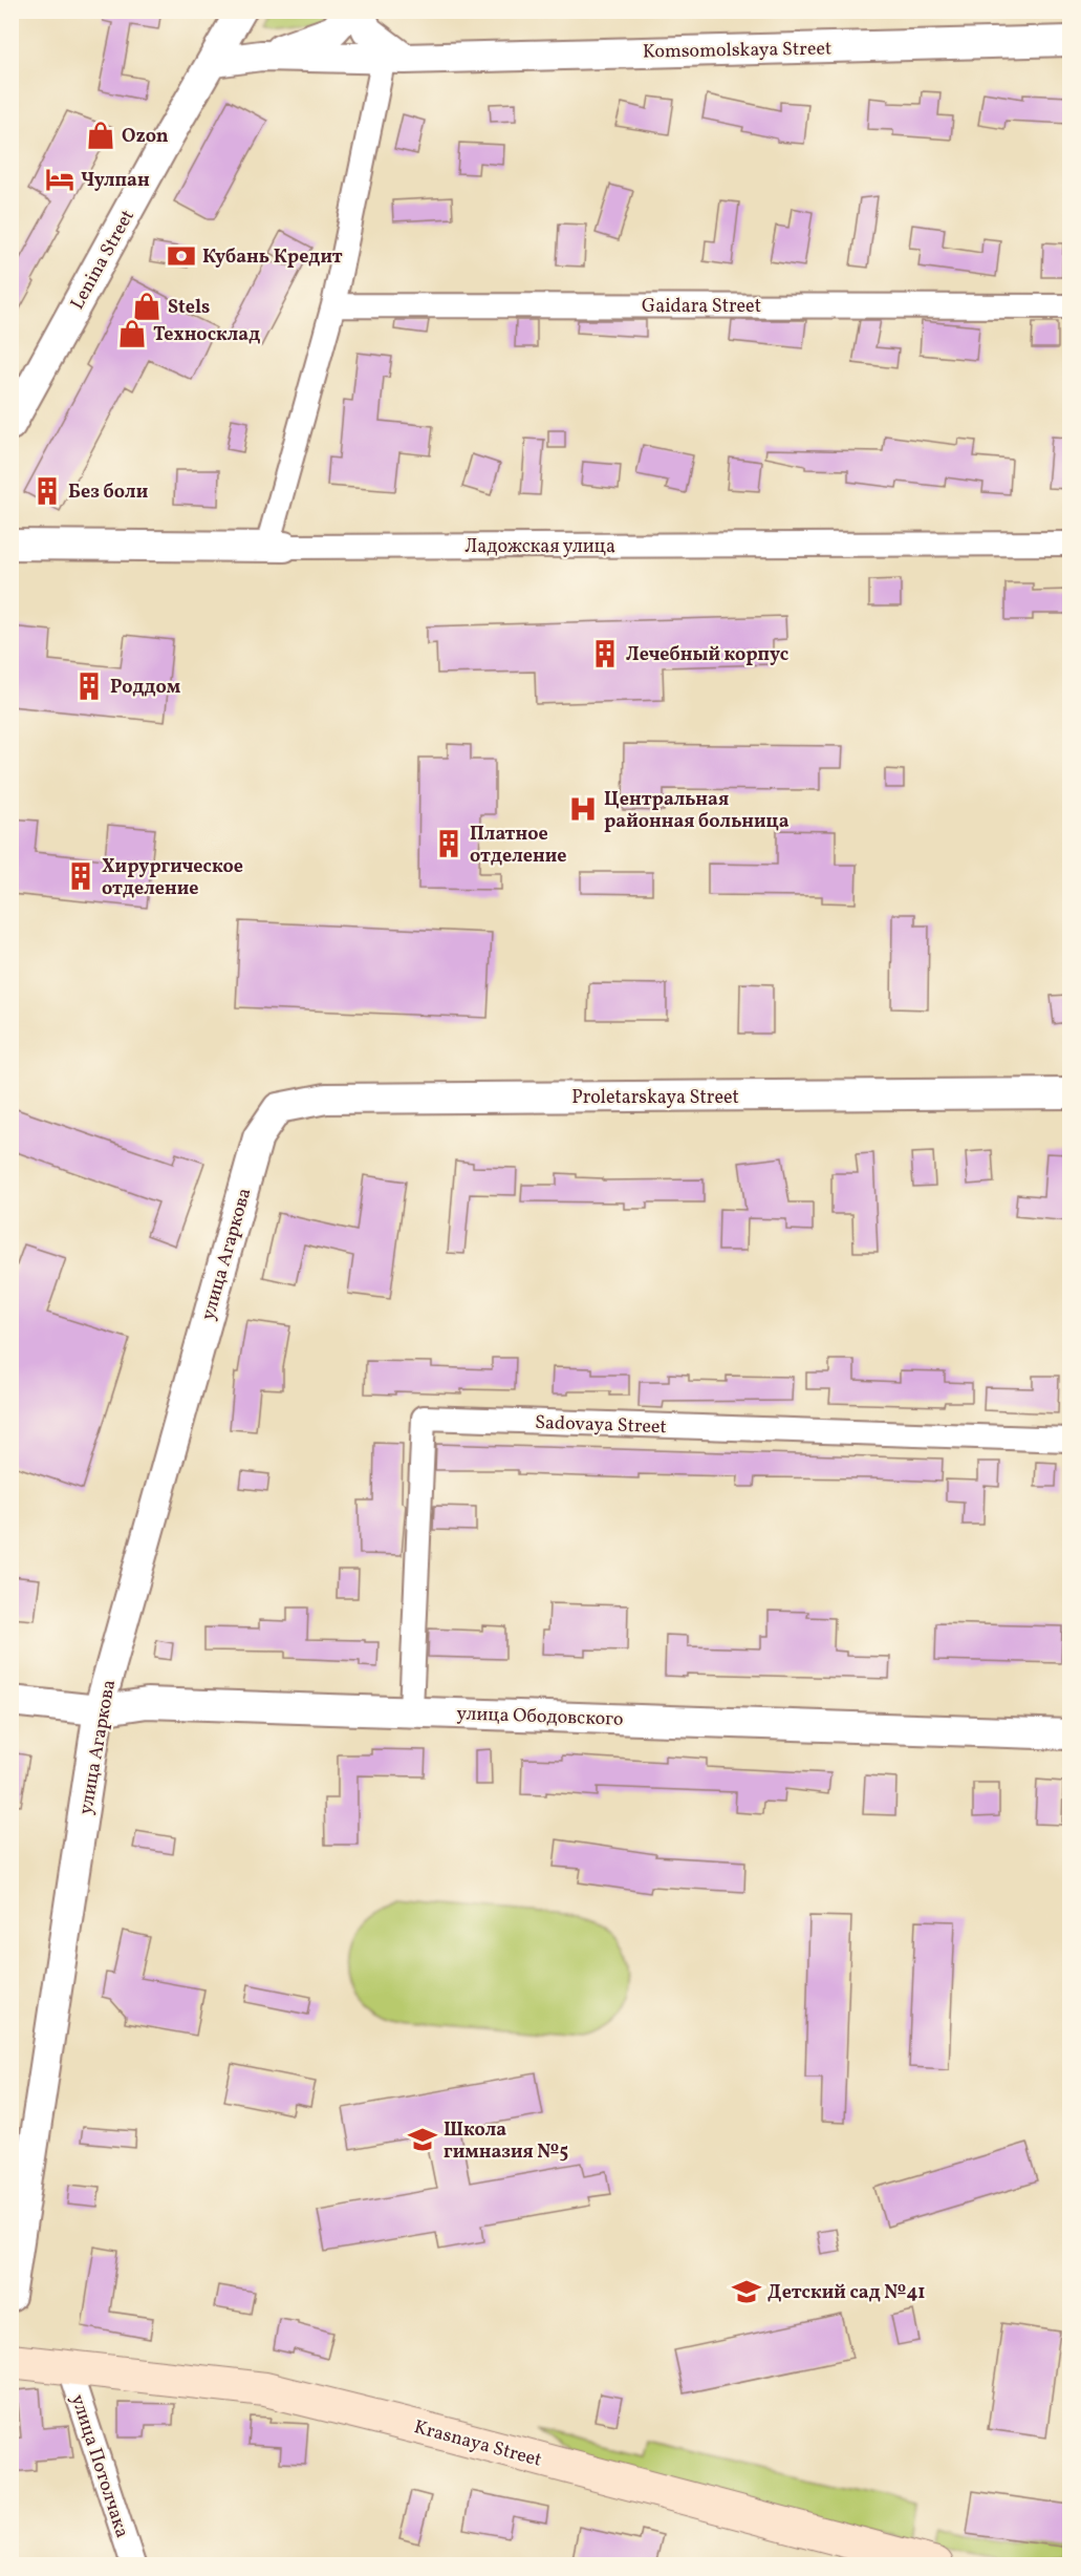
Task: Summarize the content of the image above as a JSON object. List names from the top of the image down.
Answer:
{
  "streets": {
    "main road": ["Krasnaya Street"],
    "street": [
      "Komsomolskaya Street",
      "Lenina Street",
      "Gaidara Street",
      "Ладожская улица",
      "Proletarskaya Street",
      "улица Агаркова",
      "Sadovaya Street",
      "улица Ободовского",
      "улица Потолчака"
    ]
  },
  "crossings": [
    ["Proletarskaya Street", "улица Агаркова"],
    ["улица Агаркова", "улица Ободовского"],
    ["Sadovaya Street", "улица Ободовского"],
    ["Krasnaya Street", "улица Потолчака"]
  ],
  "places": {
    "shop": ["Ozon", "Stels", "Техносклад"],
    "hotel": ["Чулпан"],
    "bank": ["Кубань Кредит"],
    "building": [
      "Без боли",
      "Лечебный корпус",
      "Роддом",
      "Платное отделение",
      "Хирургическое отделение"
    ],
    "hospital": ["Центральная районная больница"],
    "school or university": ["Школа гимназия №5", "Детский сад №41"]
  }
}
